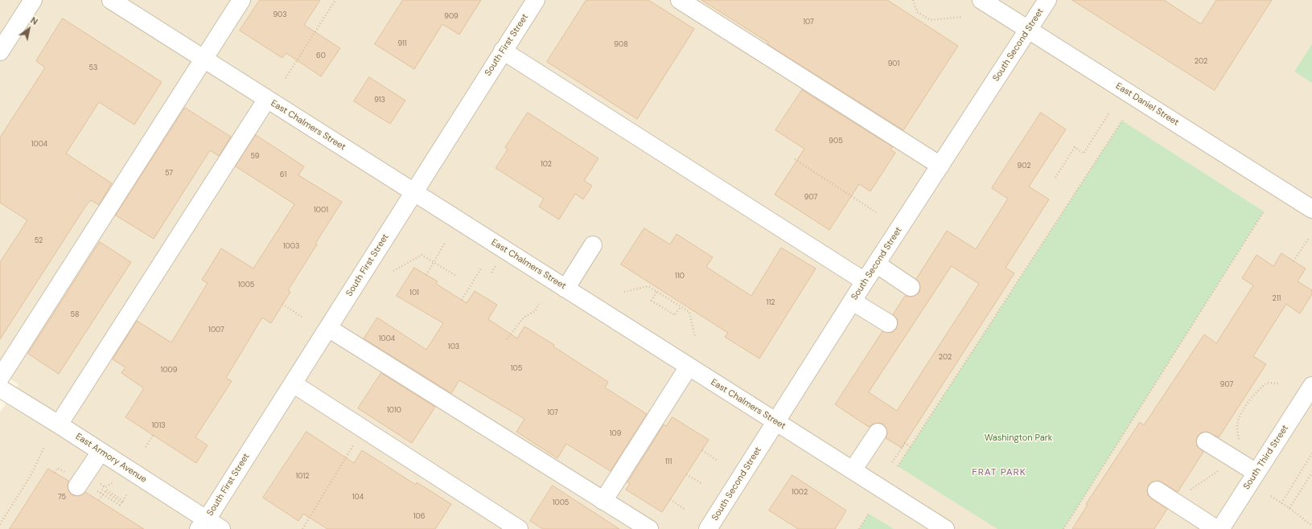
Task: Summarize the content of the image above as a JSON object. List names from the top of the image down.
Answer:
{
  "streets": {
    "street": [
      "South First Street",
      "South Second Street",
      "East Daniel Street",
      "East Chalmers Street",
      "South Third Street",
      "East Armory Avenue"
    ]
  },
  "crossings": [
    ["South First Street", "East Chalmers Street"],
    ["South First Street", "East Armory Avenue"],
    ["South Second Street", "East Daniel Street"],
    ["South Second Street", "East Chalmers Street"]
  ],
  "districts": ["FRAT PARK"],
  "parks": ["Washington Park"],
  "house_numbers": [
    "903",
    "909",
    "107",
    "911",
    "908",
    "60",
    "202",
    "901",
    "53",
    "913",
    "905",
    "1004",
    "59",
    "102",
    "902",
    "57",
    "61",
    "907",
    "1001",
    "52",
    "1003",
    "110",
    "1005",
    "101",
    "211",
    "112",
    "58",
    "1007",
    "1004",
    "103",
    "202",
    "105",
    "1009",
    "907",
    "1010",
    "107",
    "1013",
    "109",
    "111",
    "1012",
    "1002",
    "75",
    "104",
    "1005",
    "106"
  ],
  "north": "top right"
}
